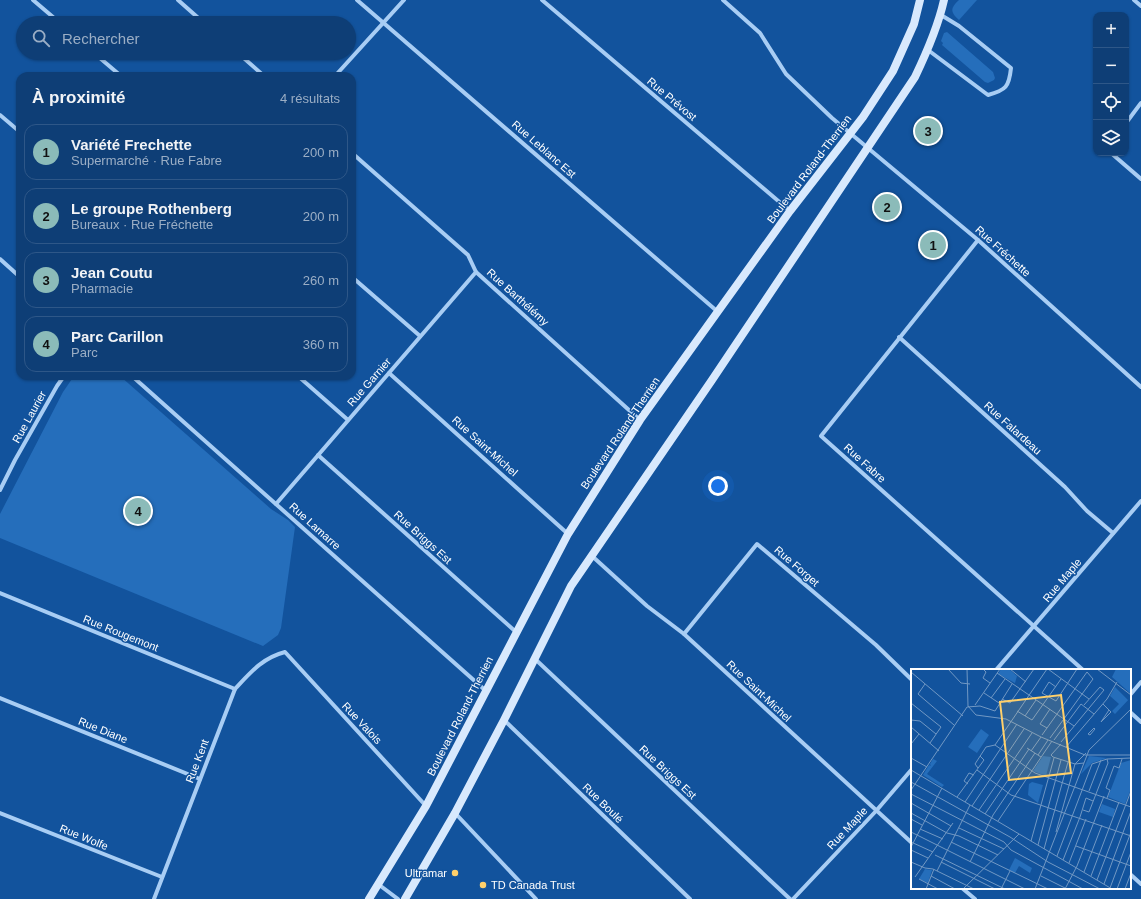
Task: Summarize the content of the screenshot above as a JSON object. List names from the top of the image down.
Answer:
{
  "streets": {
    "main road": ["Boulevard Roland-Therrien"],
    "street": [
      "Rue Prévost",
      "Rue Leblanc Est",
      "Rue Fréchette",
      "Rue Barthélémy",
      "Rue Garnier",
      "Rue Laurier",
      "Rue Falardeau",
      "Rue Saint-Michel",
      "Rue Fabre",
      "Rue Lamarre",
      "Rue Briggs Est",
      "Rue Forget",
      "Rue Maple",
      "Rue Rougemont",
      "Rue Valois",
      "Rue Diane",
      "Rue Kent",
      "Rue Boulé",
      "Rue Wolfe"
    ]
  },
  "crossings": [
    ["Rue Prévost", "Boulevard Roland-Therrien"],
    ["Rue Leblanc Est", "Boulevard Roland-Therrien"],
    ["Boulevard Roland-Therrien", "Rue Fréchette"],
    ["Boulevard Roland-Therrien", "Rue Barthélémy"],
    ["Boulevard Roland-Therrien", "Rue Saint-Michel"],
    ["Boulevard Roland-Therrien", "Rue Lamarre"],
    ["Boulevard Roland-Therrien", "Rue Briggs Est"],
    ["Boulevard Roland-Therrien", "Rue Valois"],
    ["Rue Fréchette", "Rue Fabre"],
    ["Rue Barthélémy", "Rue Garnier"],
    ["Rue Garnier", "Rue Saint-Michel"],
    ["Rue Garnier", "Rue Lamarre"],
    ["Rue Garnier", "Rue Briggs Est"],
    ["Rue Falardeau", "Rue Fabre"],
    ["Rue Falardeau", "Rue Maple"],
    ["Rue Saint-Michel", "Rue Forget"],
    ["Rue Saint-Michel", "Rue Maple"],
    ["Rue Fabre", "Rue Maple"],
    ["Rue Briggs Est", "Rue Maple"],
    ["Rue Rougemont", "Rue Kent"],
    ["Rue Valois", "Rue Kent"],
    ["Rue Diane", "Rue Kent"],
    ["Rue Kent", "Rue Wolfe"]
  ],
  "places": ["Ultramar", "TD Canada Trust"],
  "page": {
    "map_buttons": ["+", "−"],
    "search": "Rechercher",
    "heading": ["À proximité", "4 résultats"],
    "pins": [
      "3",
      "2",
      "1",
      "4"
    ],
    "list": [
      {
        "mark": "1",
        "name": "Variété Frechette",
        "note": "Supermarché · Rue Fabre",
        "value": "200 m"
      },
      {
        "mark": "2",
        "name": "Le groupe Rothenberg",
        "note": "Bureaux · Rue Fréchette",
        "value": "200 m"
      },
      {
        "mark": "3",
        "name": "Jean Coutu",
        "note": "Pharmacie",
        "value": "260 m"
      },
      {
        "mark": "4",
        "name": "Parc Carillon",
        "note": "Parc",
        "value": "360 m"
      }
    ]
  }
}
